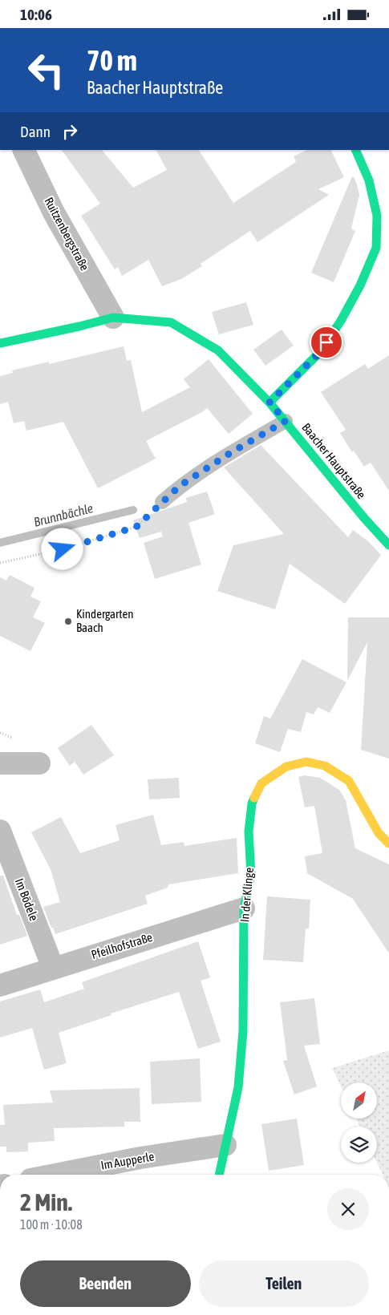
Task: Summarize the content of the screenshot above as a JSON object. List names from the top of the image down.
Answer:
{
  "streets": {
    "street": [
      "Ruitzenbergstraße",
      "Baacher Hauptstraße",
      "In der Klinge",
      "Im Bödele",
      "Pfeilhofstraße",
      "Im Aupperle"
    ]
  },
  "crossings": [
    ["Ruitzenbergstraße", "Baacher Hauptstraße"],
    ["In der Klinge", "Pfeilhofstraße"],
    ["In der Klinge", "Im Aupperle"],
    ["Im Bödele", "Pfeilhofstraße"]
  ],
  "water": ["Brunnbächle"],
  "places": ["Kindergarten Baach"],
  "north": "top right",
  "page": {
    "status": "10:06",
    "turn": ["70 m", "Baacher Hauptstraße"],
    "then": "Dann",
    "heading": ["2 Min.", "100 m · 10:08"],
    "buttons": ["Beenden", "Teilen"]
  }
}
